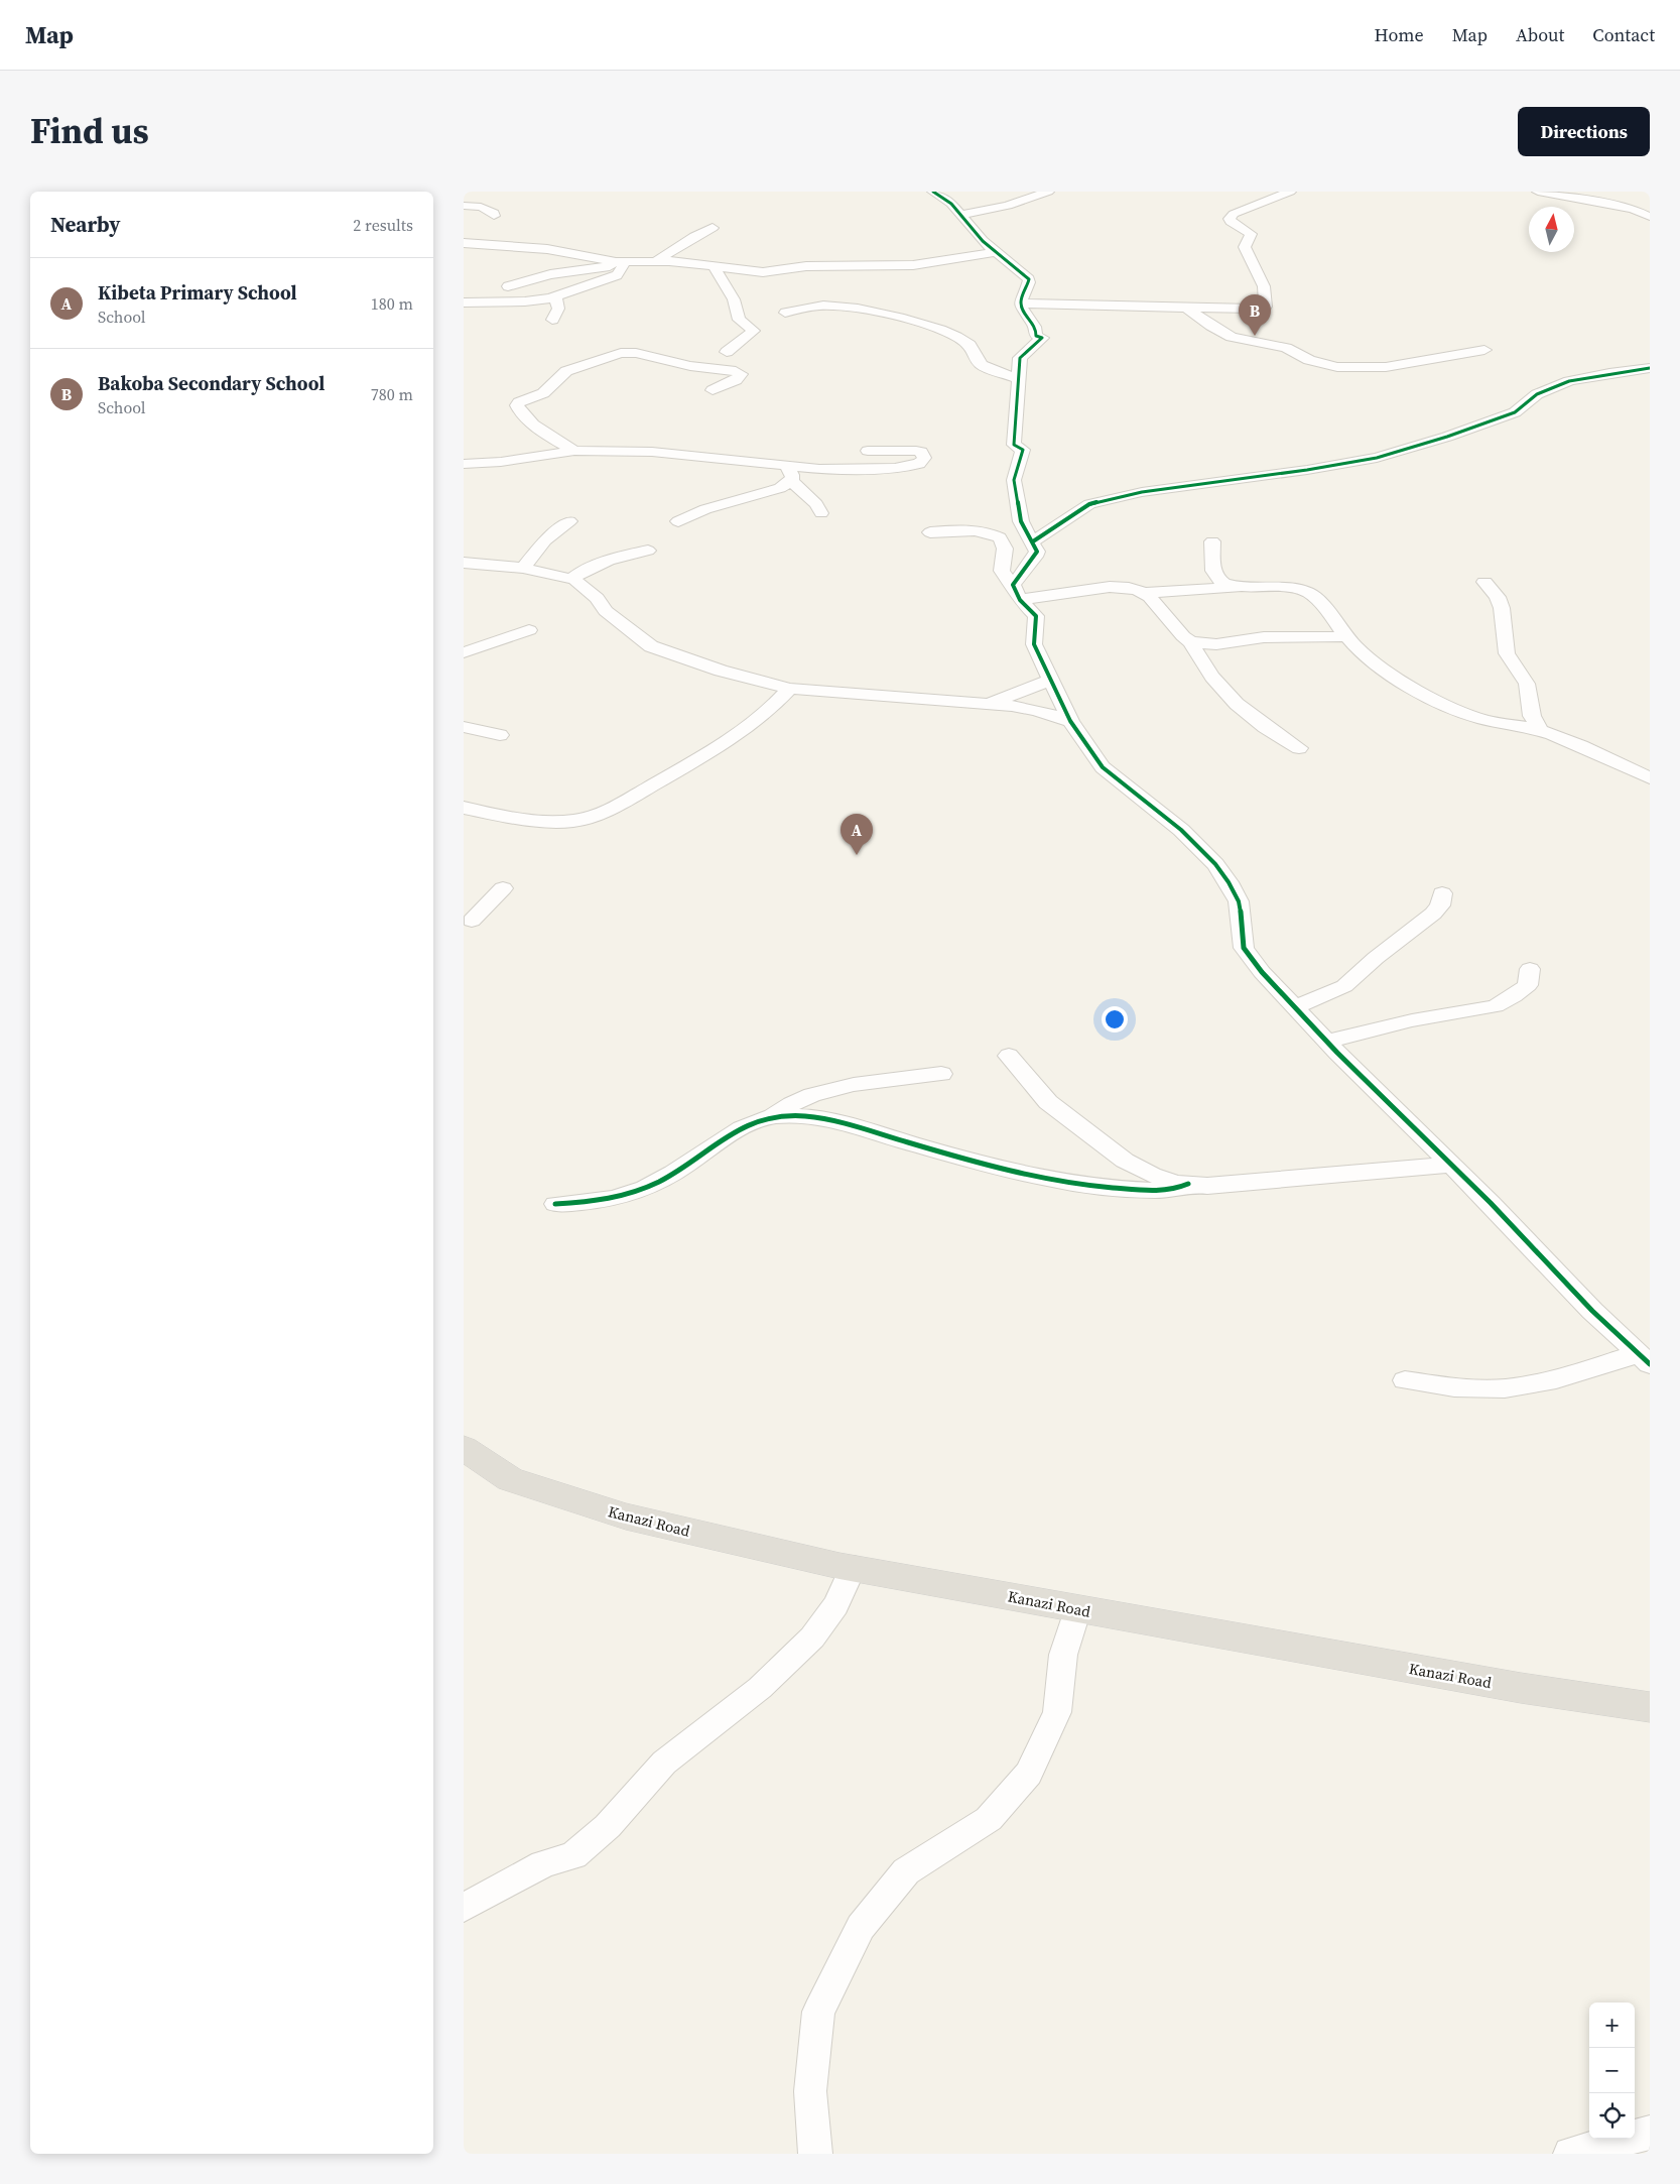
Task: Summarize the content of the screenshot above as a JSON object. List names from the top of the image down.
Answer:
{
  "streets": {
    "main road": ["Kanazi Road"]
  },
  "north": "top",
  "page": {
    "header": "Map",
    "nav": [
      "Home",
      "Map",
      "About",
      "Contact"
    ],
    "title": "Find us",
    "buttons": "Directions",
    "heading": ["Nearby", "2 results"],
    "list": [
      {
        "mark": "A",
        "name": "Kibeta Primary School",
        "note": "School",
        "value": "180 m"
      },
      {
        "mark": "B",
        "name": "Bakoba Secondary School",
        "note": "School",
        "value": "780 m"
      }
    ],
    "pins": ["B", "A"],
    "map_buttons": ["+", "−"]
  }
}
